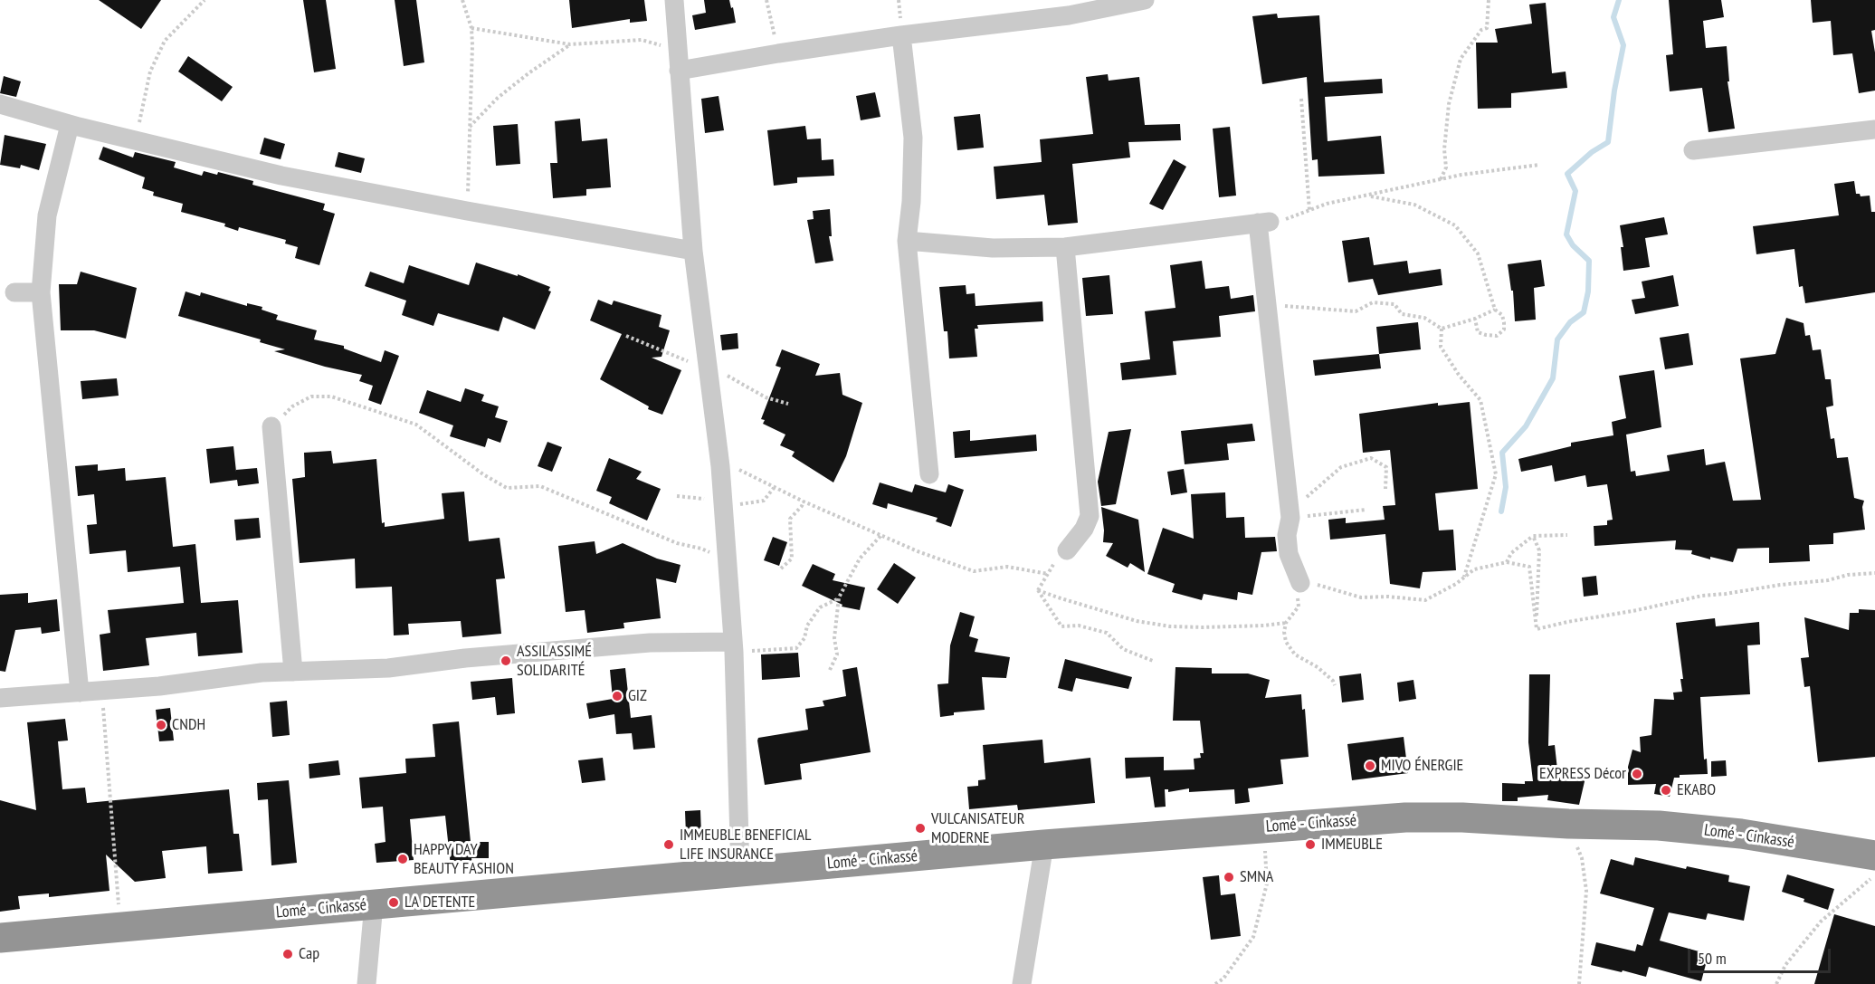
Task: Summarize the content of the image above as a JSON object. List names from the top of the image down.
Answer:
{
  "streets": {
    "highway": ["Lomé - Cinkassé"]
  },
  "places": [
    "ASSILASSIMÉ SOLIDARITÉ",
    "GIZ",
    "CNDH",
    "MIVO ÉNERGIE",
    "EXPRESS Décor",
    "EKABO",
    "VULCANISATEUR MODERNE",
    "IMMEUBLE BENEFICIAL LIFE INSURANCE",
    "IMMEUBLE",
    "HAPPY DAY BEAUTY FASHION",
    "SMNA",
    "LA DETENTE",
    "Cap"
  ],
  "scale_bar": "50 m"
}
